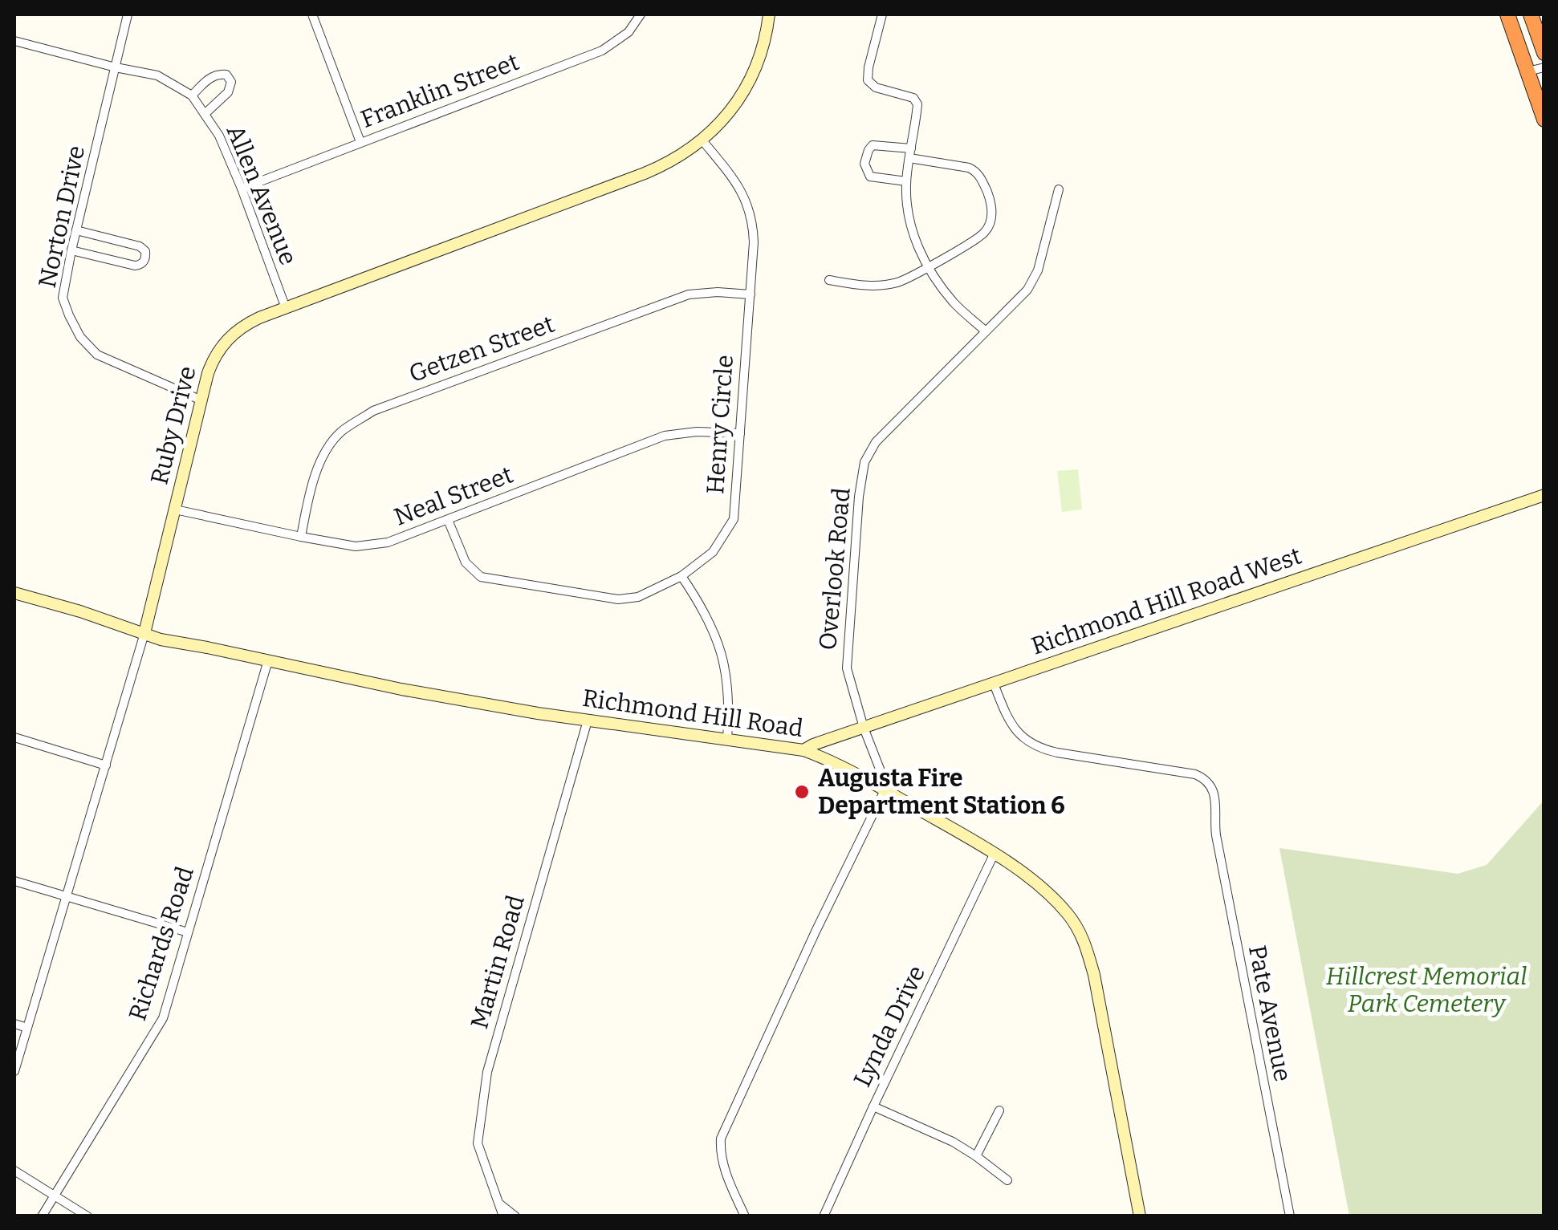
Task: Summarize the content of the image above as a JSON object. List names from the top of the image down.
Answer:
{
  "streets": {
    "street": [
      "Franklin Street",
      "Allen Avenue",
      "Norton Drive",
      "Getzen Street",
      "Henry Circle",
      "Ruby Drive",
      "Neal Street",
      "Overlook Road",
      "Richmond Hill Road West",
      "Richmond Hill Road",
      "Richards Road",
      "Martin Road",
      "Pate Avenue",
      "Lynda Drive"
    ]
  },
  "crossings": [
    ["Franklin Street", "Allen Avenue"],
    ["Allen Avenue", "Norton Drive"],
    ["Allen Avenue", "Ruby Drive"],
    ["Norton Drive", "Ruby Drive"],
    ["Getzen Street", "Henry Circle"],
    ["Getzen Street", "Neal Street"],
    ["Henry Circle", "Ruby Drive"],
    ["Henry Circle", "Neal Street"],
    ["Ruby Drive", "Neal Street"],
    ["Ruby Drive", "Richmond Hill Road"],
    ["Overlook Road", "Richmond Hill Road West"],
    ["Overlook Road", "Richmond Hill Road"],
    ["Richmond Hill Road West", "Richmond Hill Road"],
    ["Richmond Hill Road West", "Pate Avenue"],
    ["Richmond Hill Road", "Richards Road"],
    ["Richmond Hill Road", "Martin Road"],
    ["Richmond Hill Road", "Lynda Drive"]
  ],
  "parks": ["Hillcrest Memorial Park Cemetery"],
  "places": ["Augusta Fire Department Station 6"]
}
